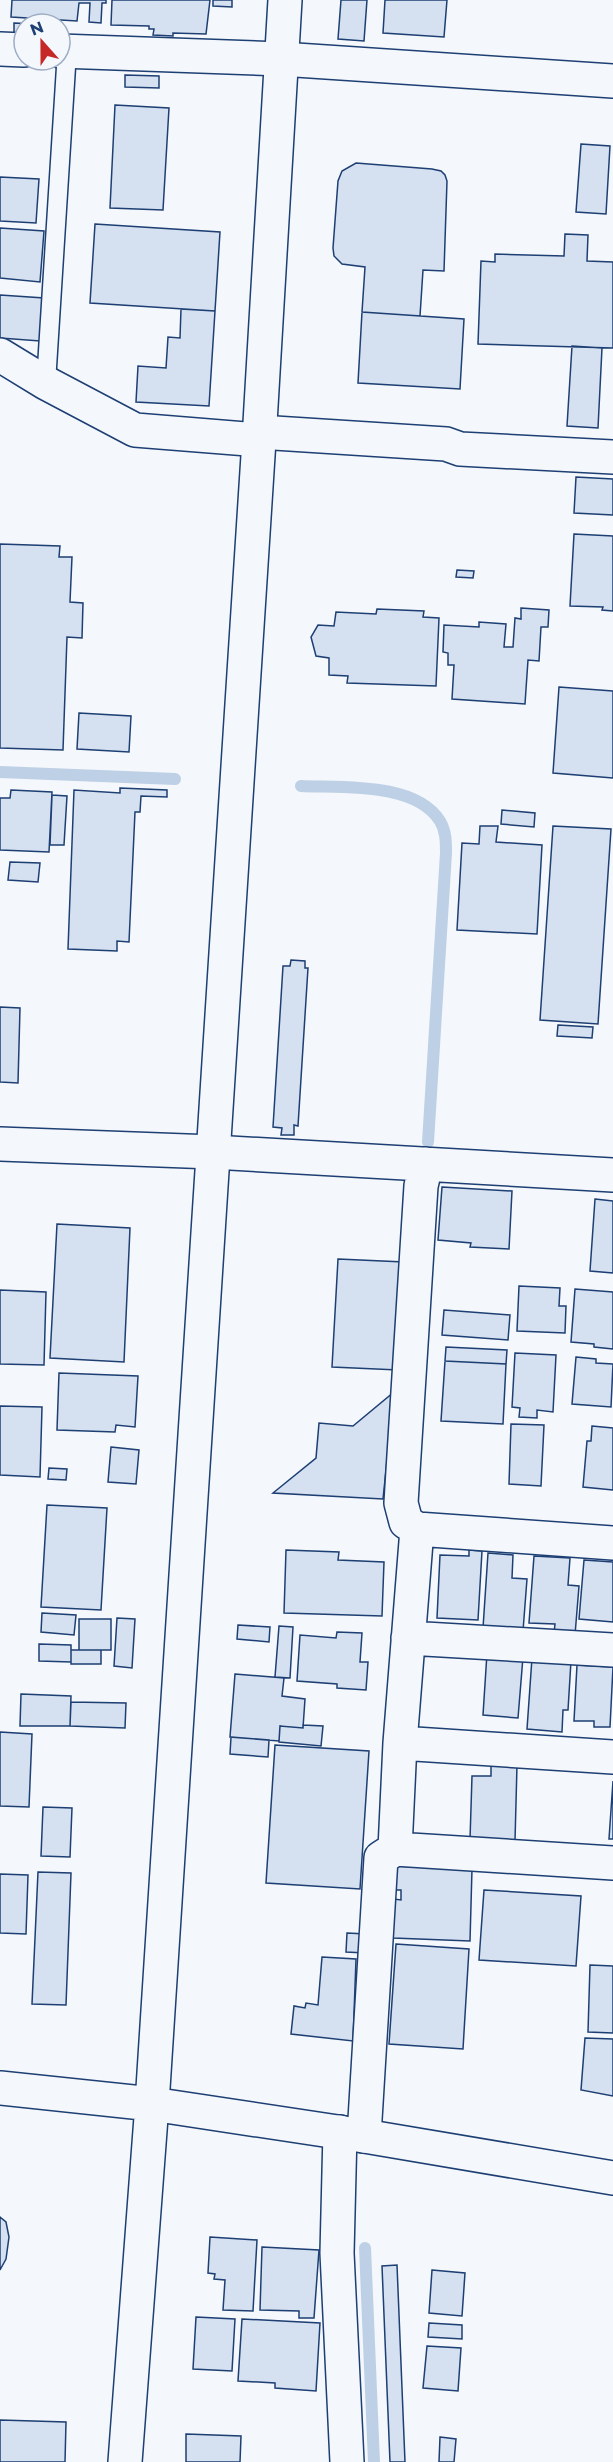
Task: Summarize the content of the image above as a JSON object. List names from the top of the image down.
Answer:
{
  "north": "top"
}
